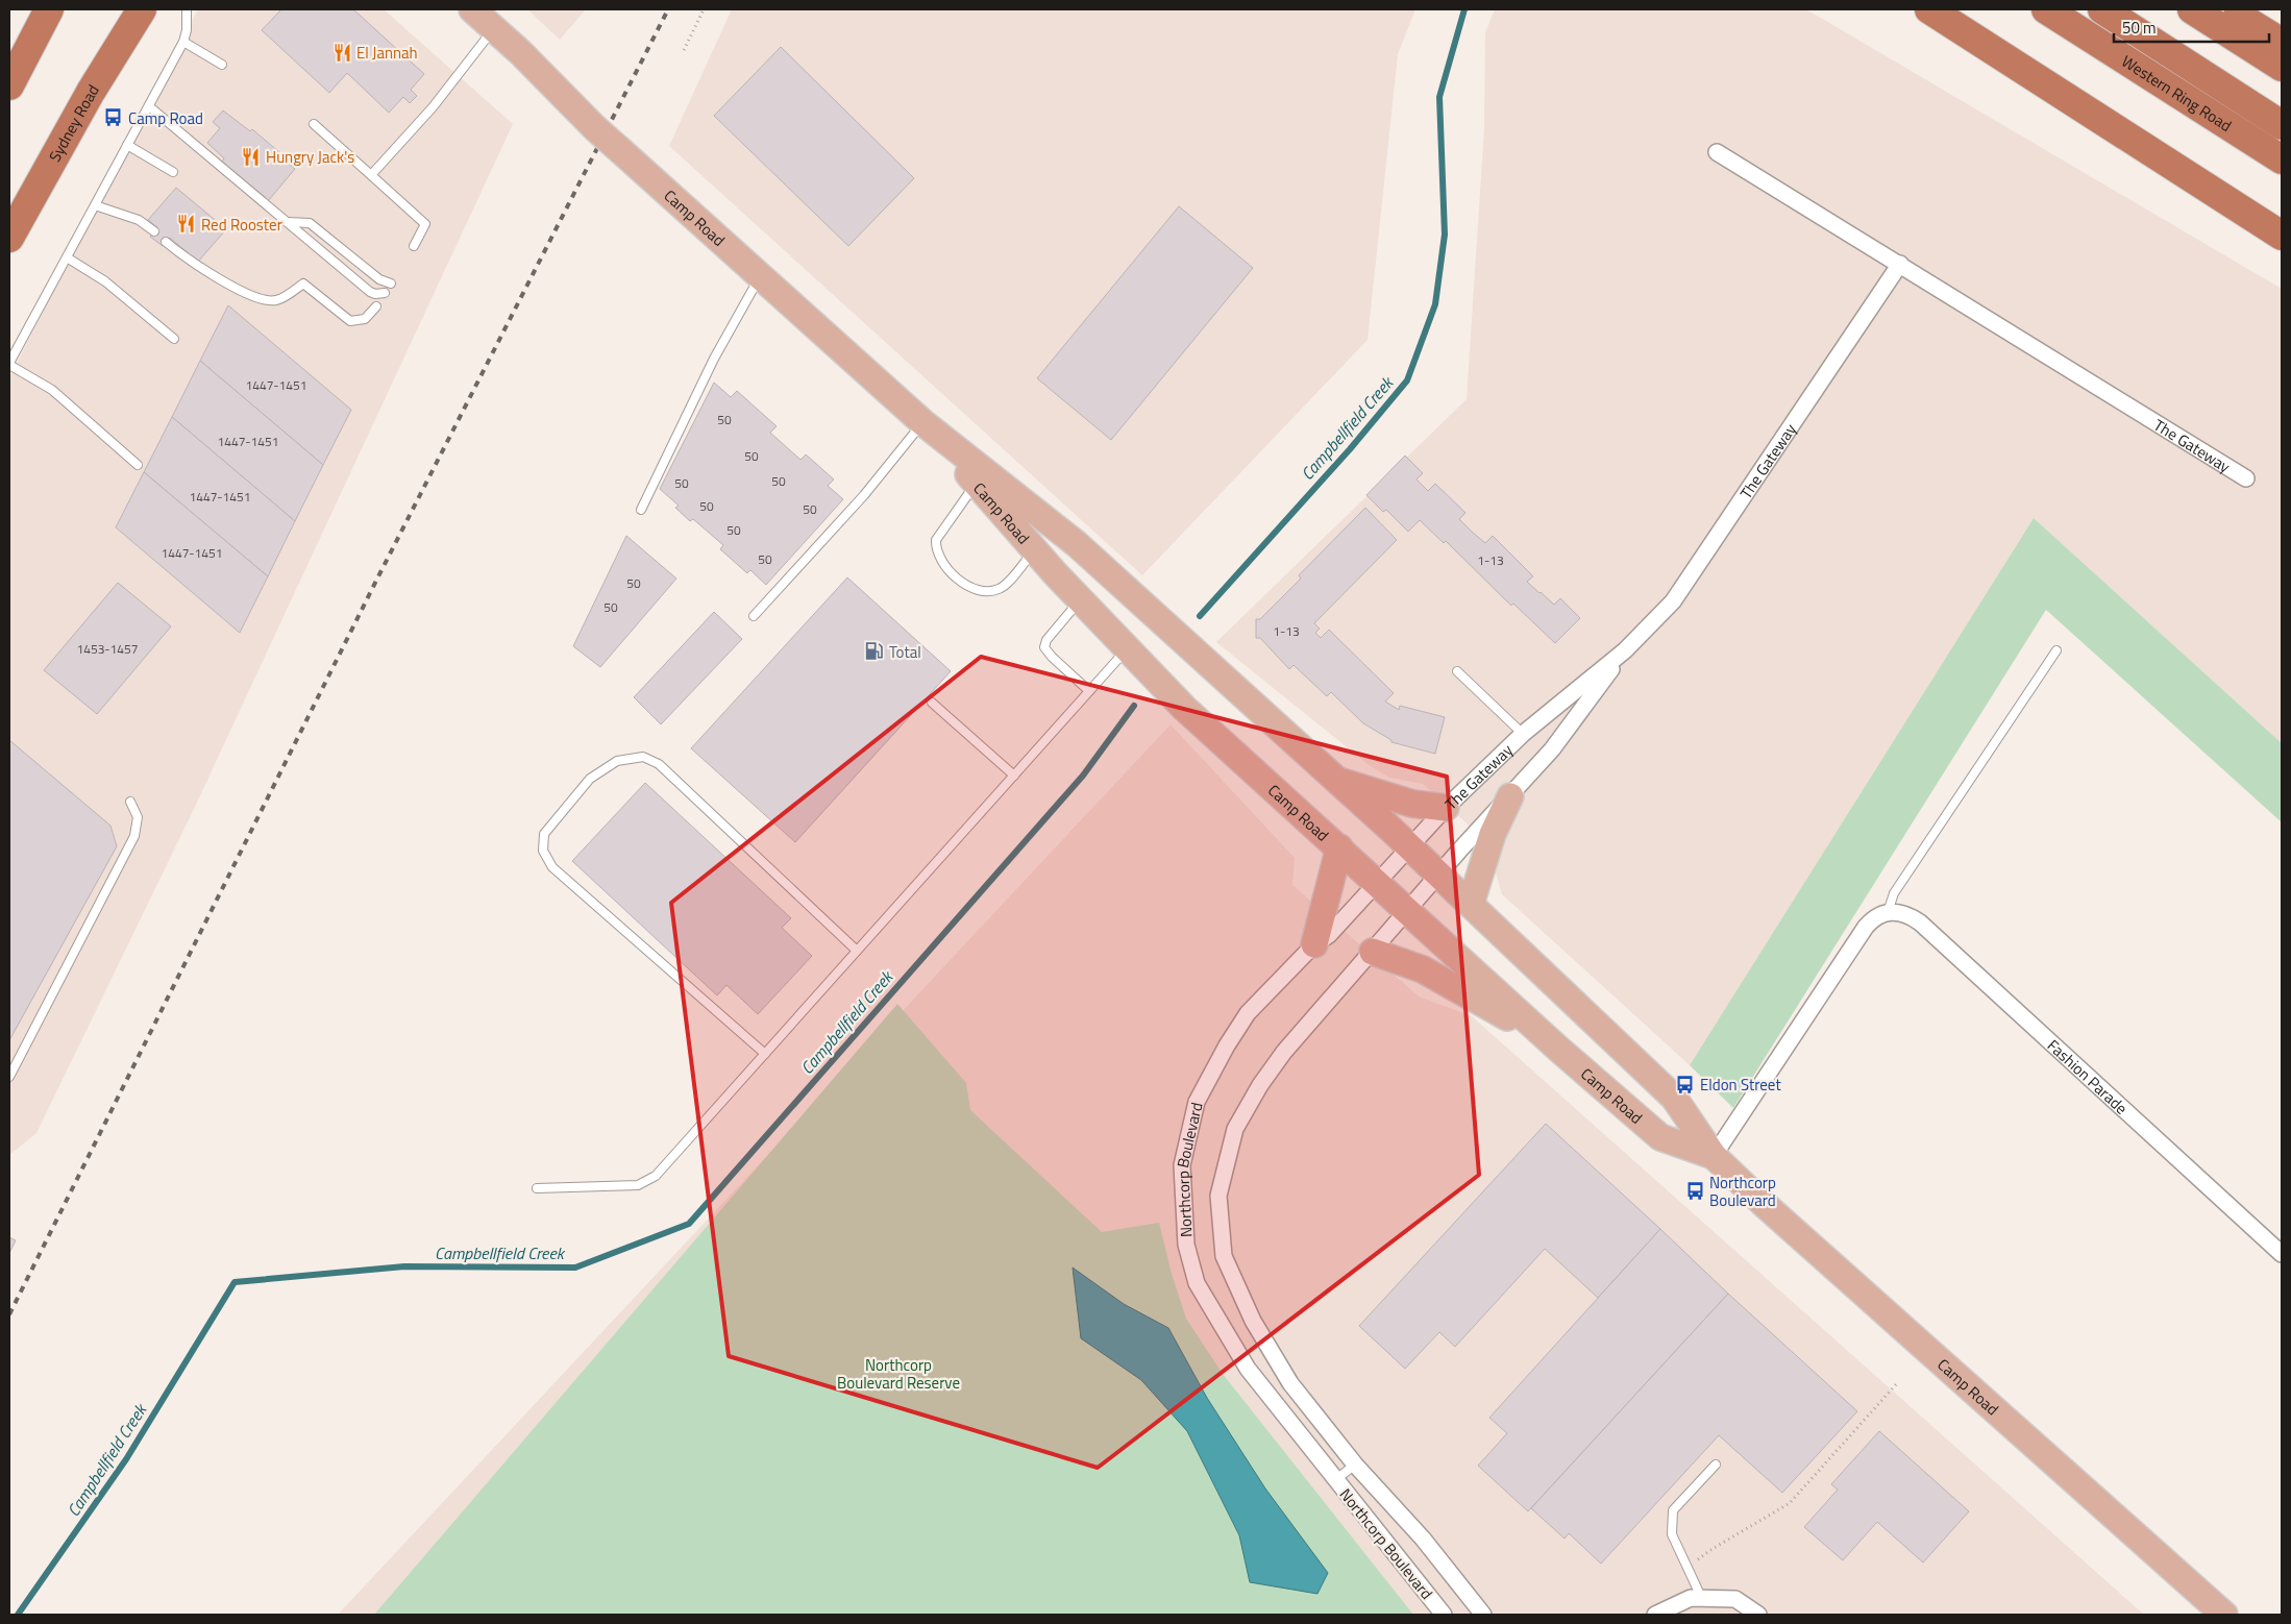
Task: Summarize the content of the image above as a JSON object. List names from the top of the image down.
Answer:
{
  "streets": {
    "highway": ["Western Ring Road", "Sydney Road"],
    "main road": ["Camp Road"],
    "street": ["The Gateway", "Fashion Parade", "Northcorp Boulevard"]
  },
  "crossings": [
    ["Camp Road", "The Gateway"],
    ["Camp Road", "Northcorp Boulevard"],
    ["The Gateway", "Northcorp Boulevard"]
  ],
  "water": ["Campbellfield Creek"],
  "parks": ["Northcorp Boulevard Reserve"],
  "places": {
    "restaurant": ["El Jannah", "Hungry Jack's", "Red Rooster"],
    "bus stop": ["Camp Road", "Eldon Street", "Northcorp Boulevard"],
    "fuel station": ["Total"]
  },
  "house_numbers": [
    "1447-1451",
    "50",
    "1447-1451",
    "50",
    "50",
    "50",
    "1447-1451",
    "50",
    "50",
    "50",
    "1447-1451",
    "50",
    "1-13",
    "50",
    "50",
    "1-13",
    "1453-1457"
  ],
  "scale_bar": "50 m"
}
